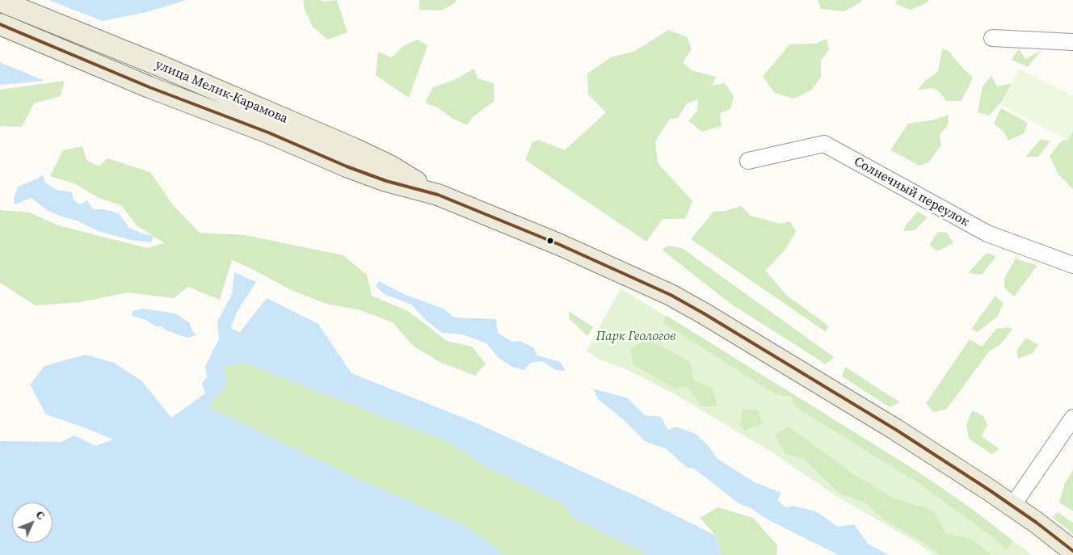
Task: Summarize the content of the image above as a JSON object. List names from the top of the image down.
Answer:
{
  "streets": {
    "main road": ["улица Мелик-Карамова"],
    "street": ["Солнечный переулок"]
  },
  "parks": ["Парк Геологов"],
  "north": "top right"
}
